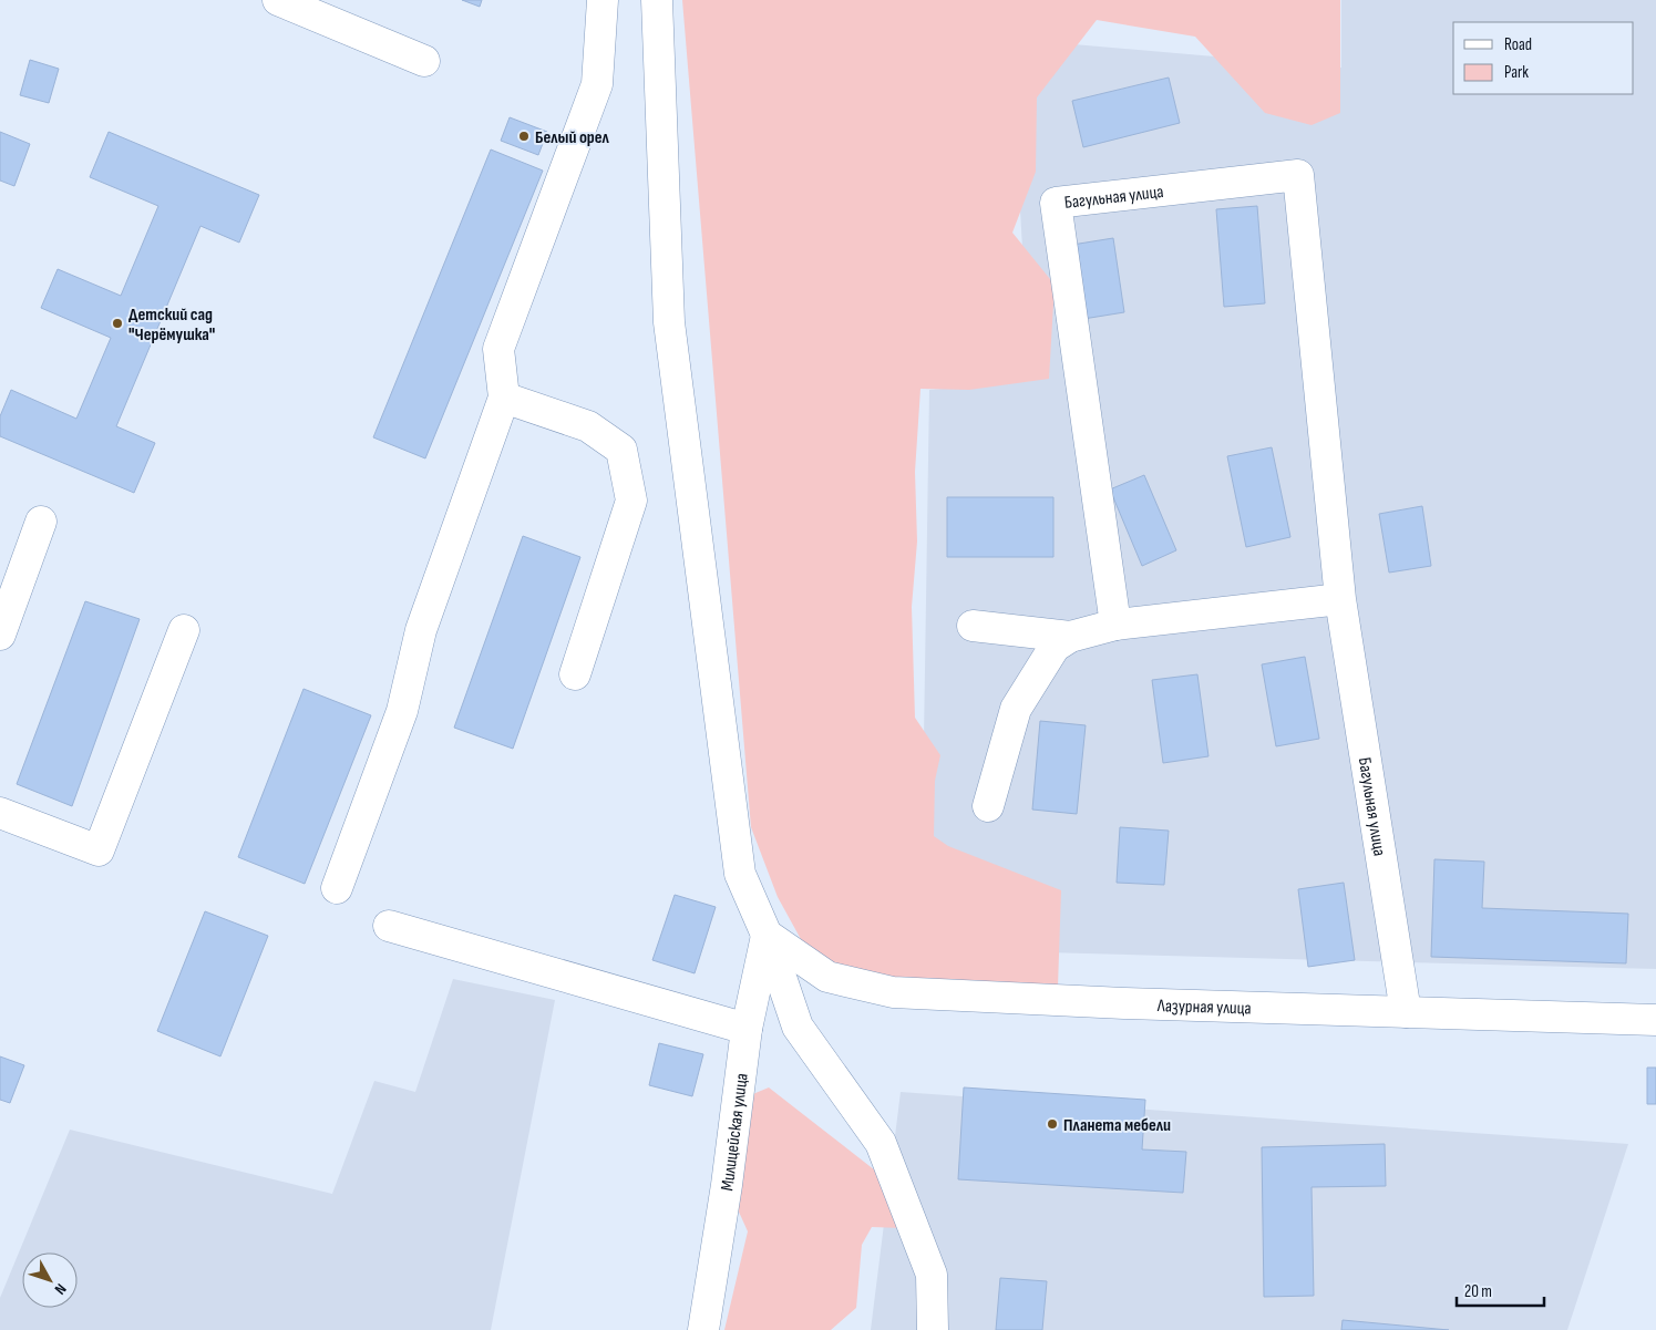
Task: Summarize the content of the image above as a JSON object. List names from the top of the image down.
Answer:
{
  "streets": {
    "street": ["Багульная улица", "Лазурная улица", "Милицейская улица"]
  },
  "crossings": [
    ["Багульная улица", "Лазурная улица"],
    ["Лазурная улица", "Милицейская улица"]
  ],
  "places": ["Белый орел", "Детский сад \"Черёмушка\"", "Планета мебели"],
  "legend": ["Road", "Park"],
  "scale_bar": "20 m",
  "north": "bottom right"
}
